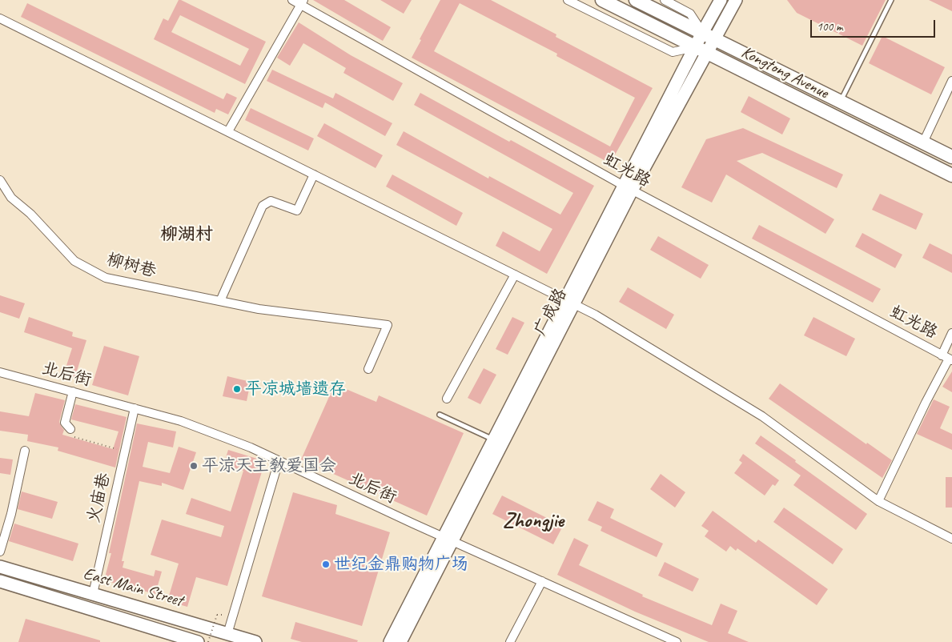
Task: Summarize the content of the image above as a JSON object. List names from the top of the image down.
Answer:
{
  "streets": {
    "main road": ["Kongtong Avenue", "广成路", "East Main Street"],
    "street": [
      "虹光路",
      "柳树巷",
      "北后街",
      "火庙巷"
    ]
  },
  "crossings": [
    ["Kongtong Avenue", "广成路"],
    ["虹光路", "广成路"],
    ["广成路", "北后街"],
    ["北后街", "火庙巷"],
    ["火庙巷", "East Main Street"]
  ],
  "districts": ["柳湖村", "Zhongjie"],
  "places": ["平凉城墙遗存", "平涼天主教爱国会", "世纪金鼎购物广场"],
  "scale_bar": "100 m"
}
